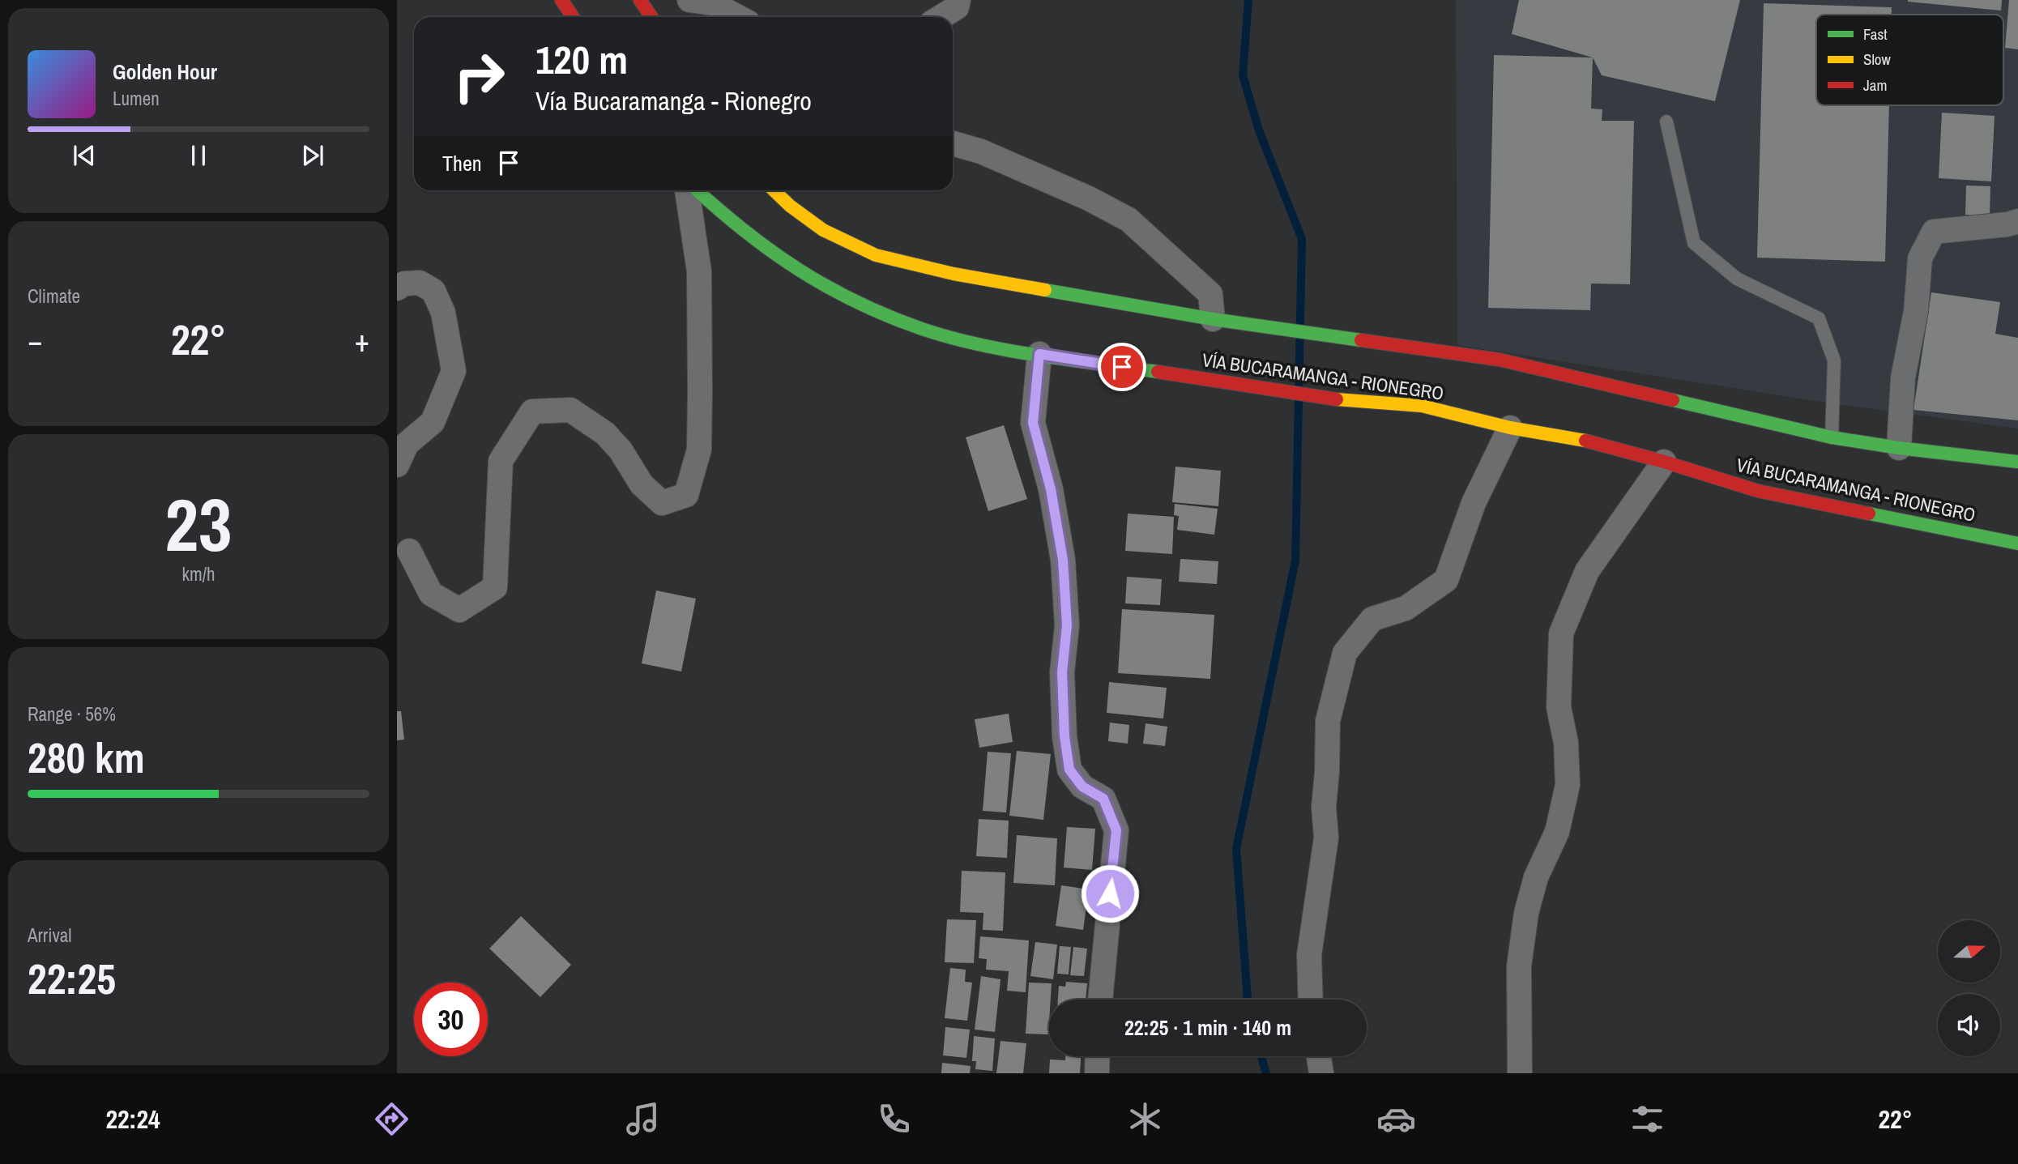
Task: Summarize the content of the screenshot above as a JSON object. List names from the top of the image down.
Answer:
{
  "streets": {
    "highway": ["VÍA BUCARAMANGA - RIONEGRO"]
  },
  "legend": ["Fast", "Slow", "Jam"],
  "north": "right",
  "page": {
    "turn": ["120 m", "Vía Bucaramanga - Rionegro"],
    "song": ["Golden Hour", "Lumen"],
    "then": "Then",
    "tile": [
      "Climate",
      ["23", "km/h"],
      ["Range · 56%", "280 km"],
      ["Arrival", "22:25"]
    ],
    "heat": ["−", "22°", "+"],
    "limit": "30",
    "trip": "22:25 · 1 min · 140 m",
    "tabs": ["22:24", "22°"]
  }
}
